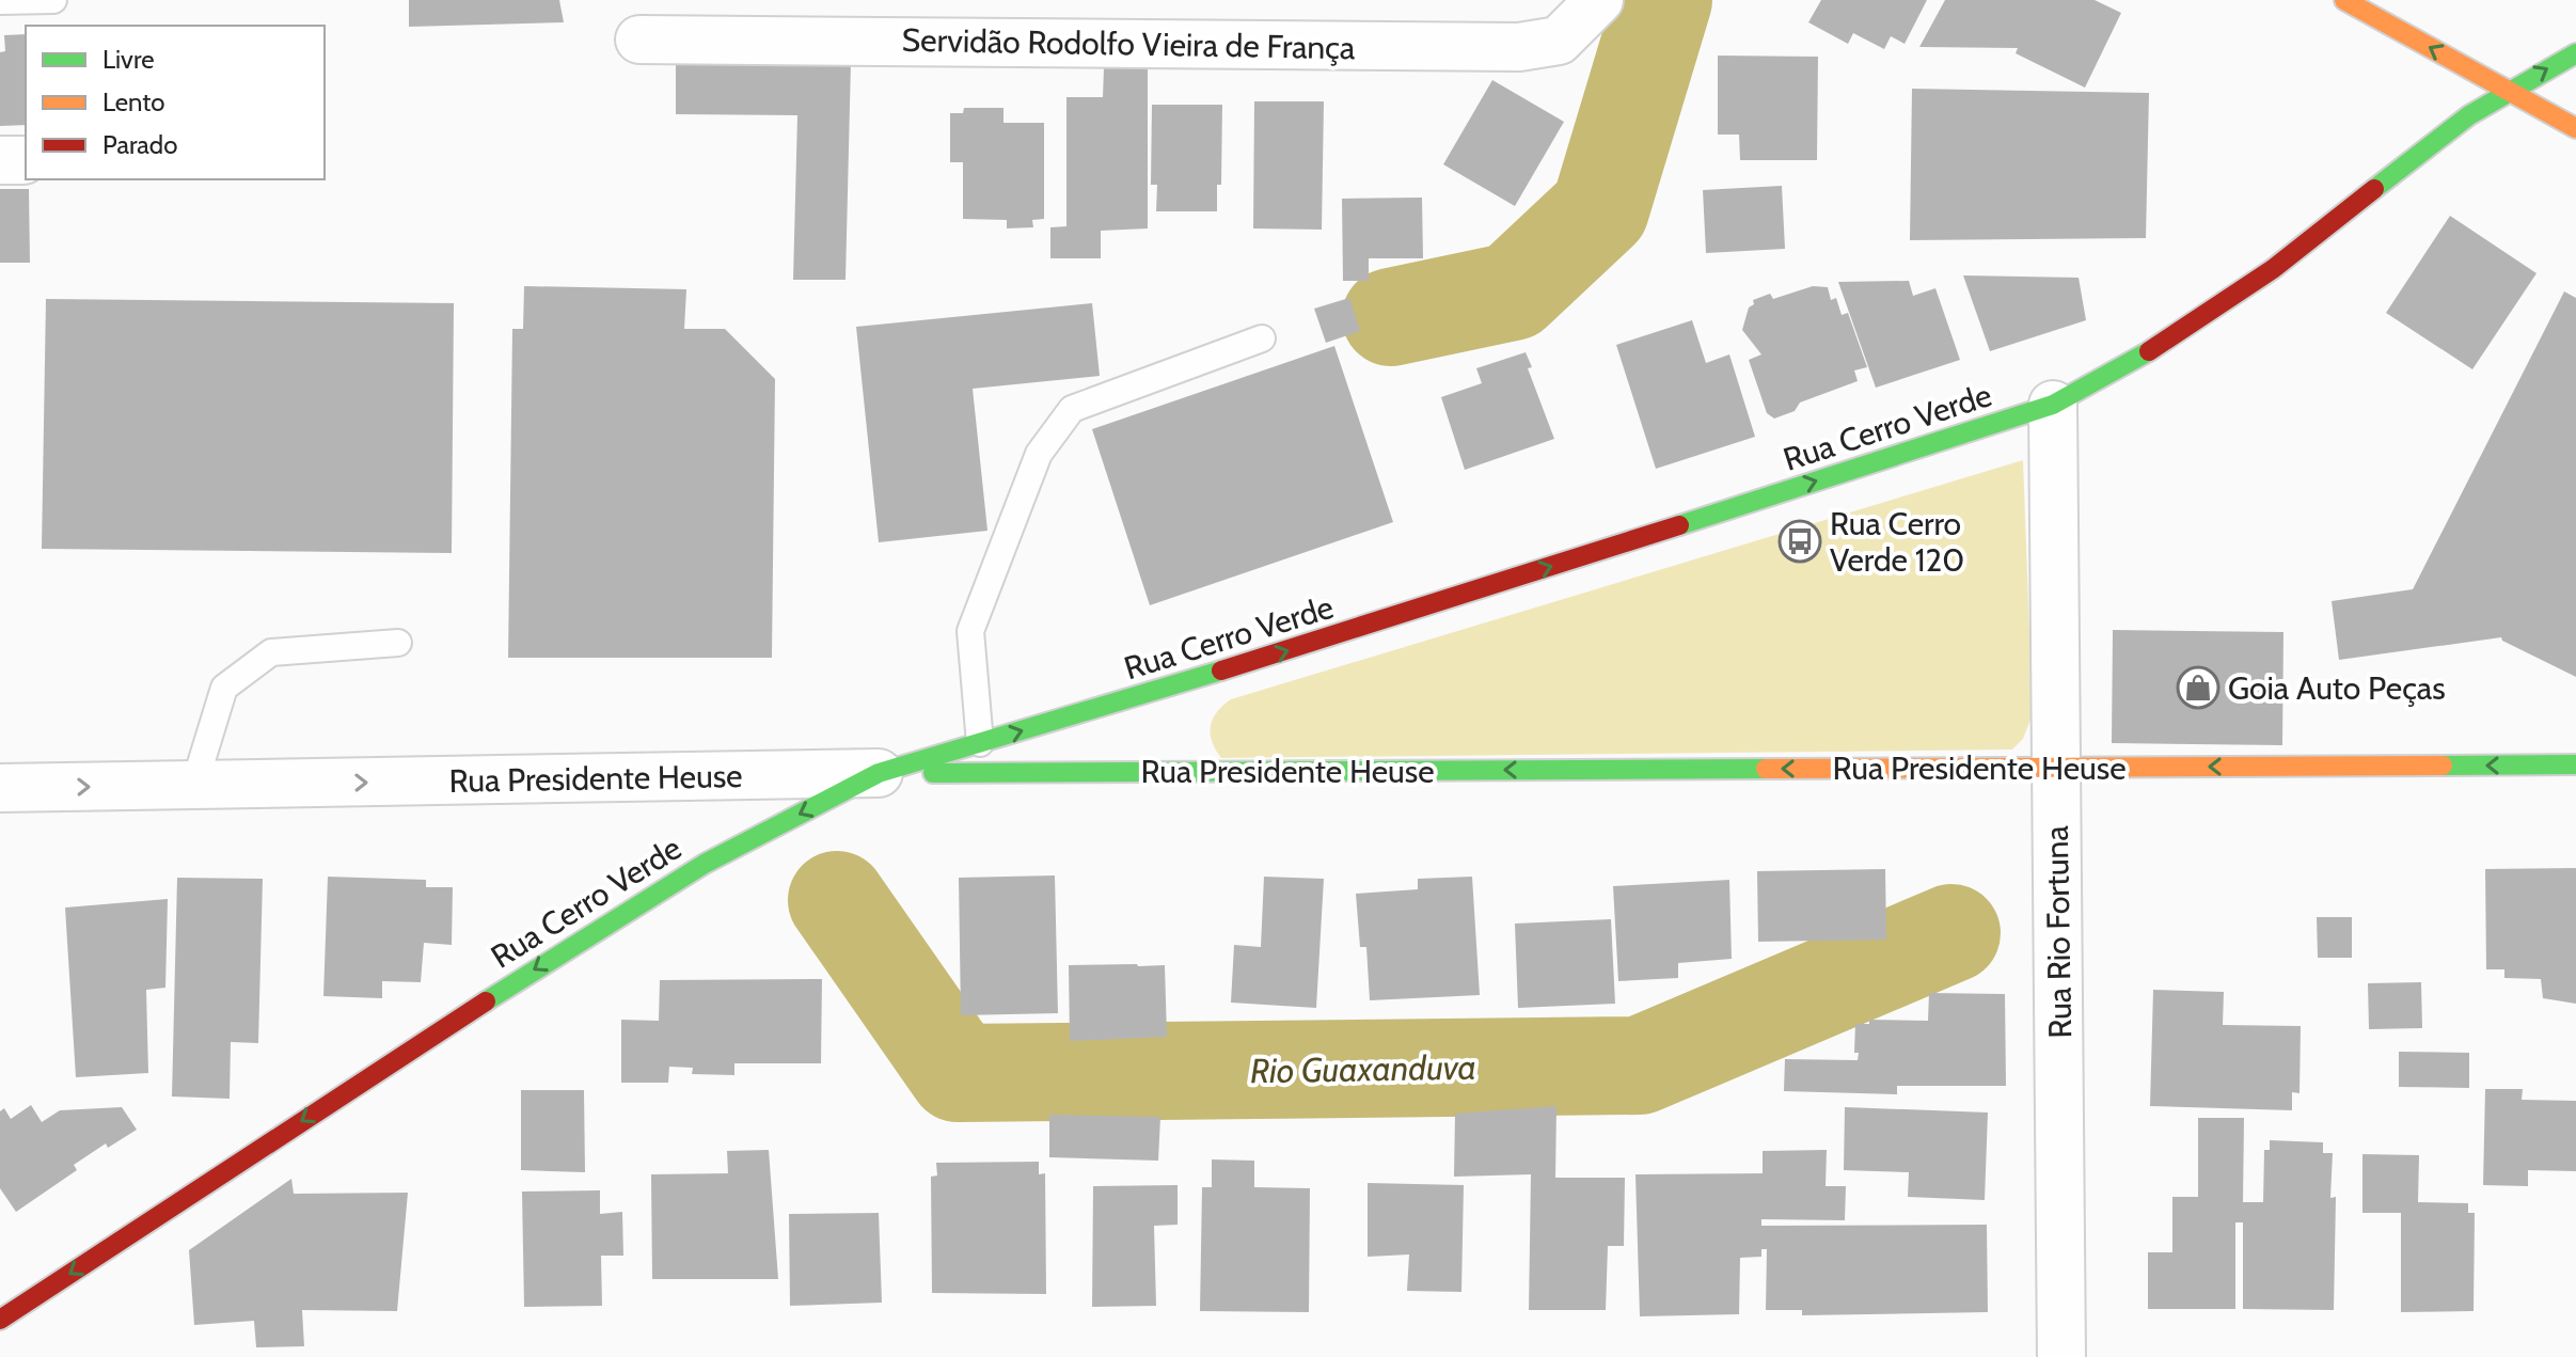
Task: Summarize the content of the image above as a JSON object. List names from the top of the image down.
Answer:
{
  "streets": {
    "street": [
      "Servidão Rodolfo Vieira de França",
      "Rua Cerro Verde",
      "Rua Presidente Heuse",
      "Rua Rio Fortuna"
    ]
  },
  "crossings": [
    ["Rua Cerro Verde", "Rua Presidente Heuse"],
    ["Rua Cerro Verde", "Rua Rio Fortuna"],
    ["Rua Presidente Heuse", "Rua Rio Fortuna"]
  ],
  "water": ["Rio Guaxanduva"],
  "places": {
    "bus stop": ["Rua Cerro Verde 120"],
    "shop": ["Goia Auto Peças"]
  },
  "legend": ["Livre", "Lento", "Parado"]
}
